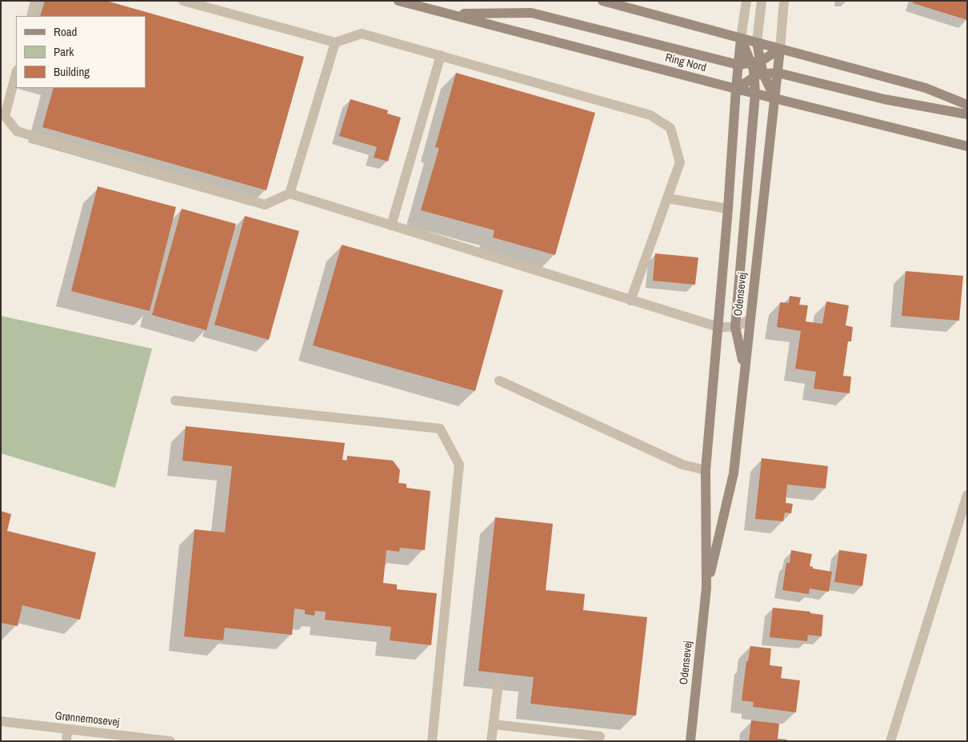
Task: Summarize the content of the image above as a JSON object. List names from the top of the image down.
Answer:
{
  "streets": {
    "main road": ["Ring Nord", "Odensevej"],
    "street": ["Grønnemosevej"]
  },
  "crossings": [
    ["Ring Nord", "Odensevej"]
  ],
  "legend": ["Road", "Park", "Building"]
}
